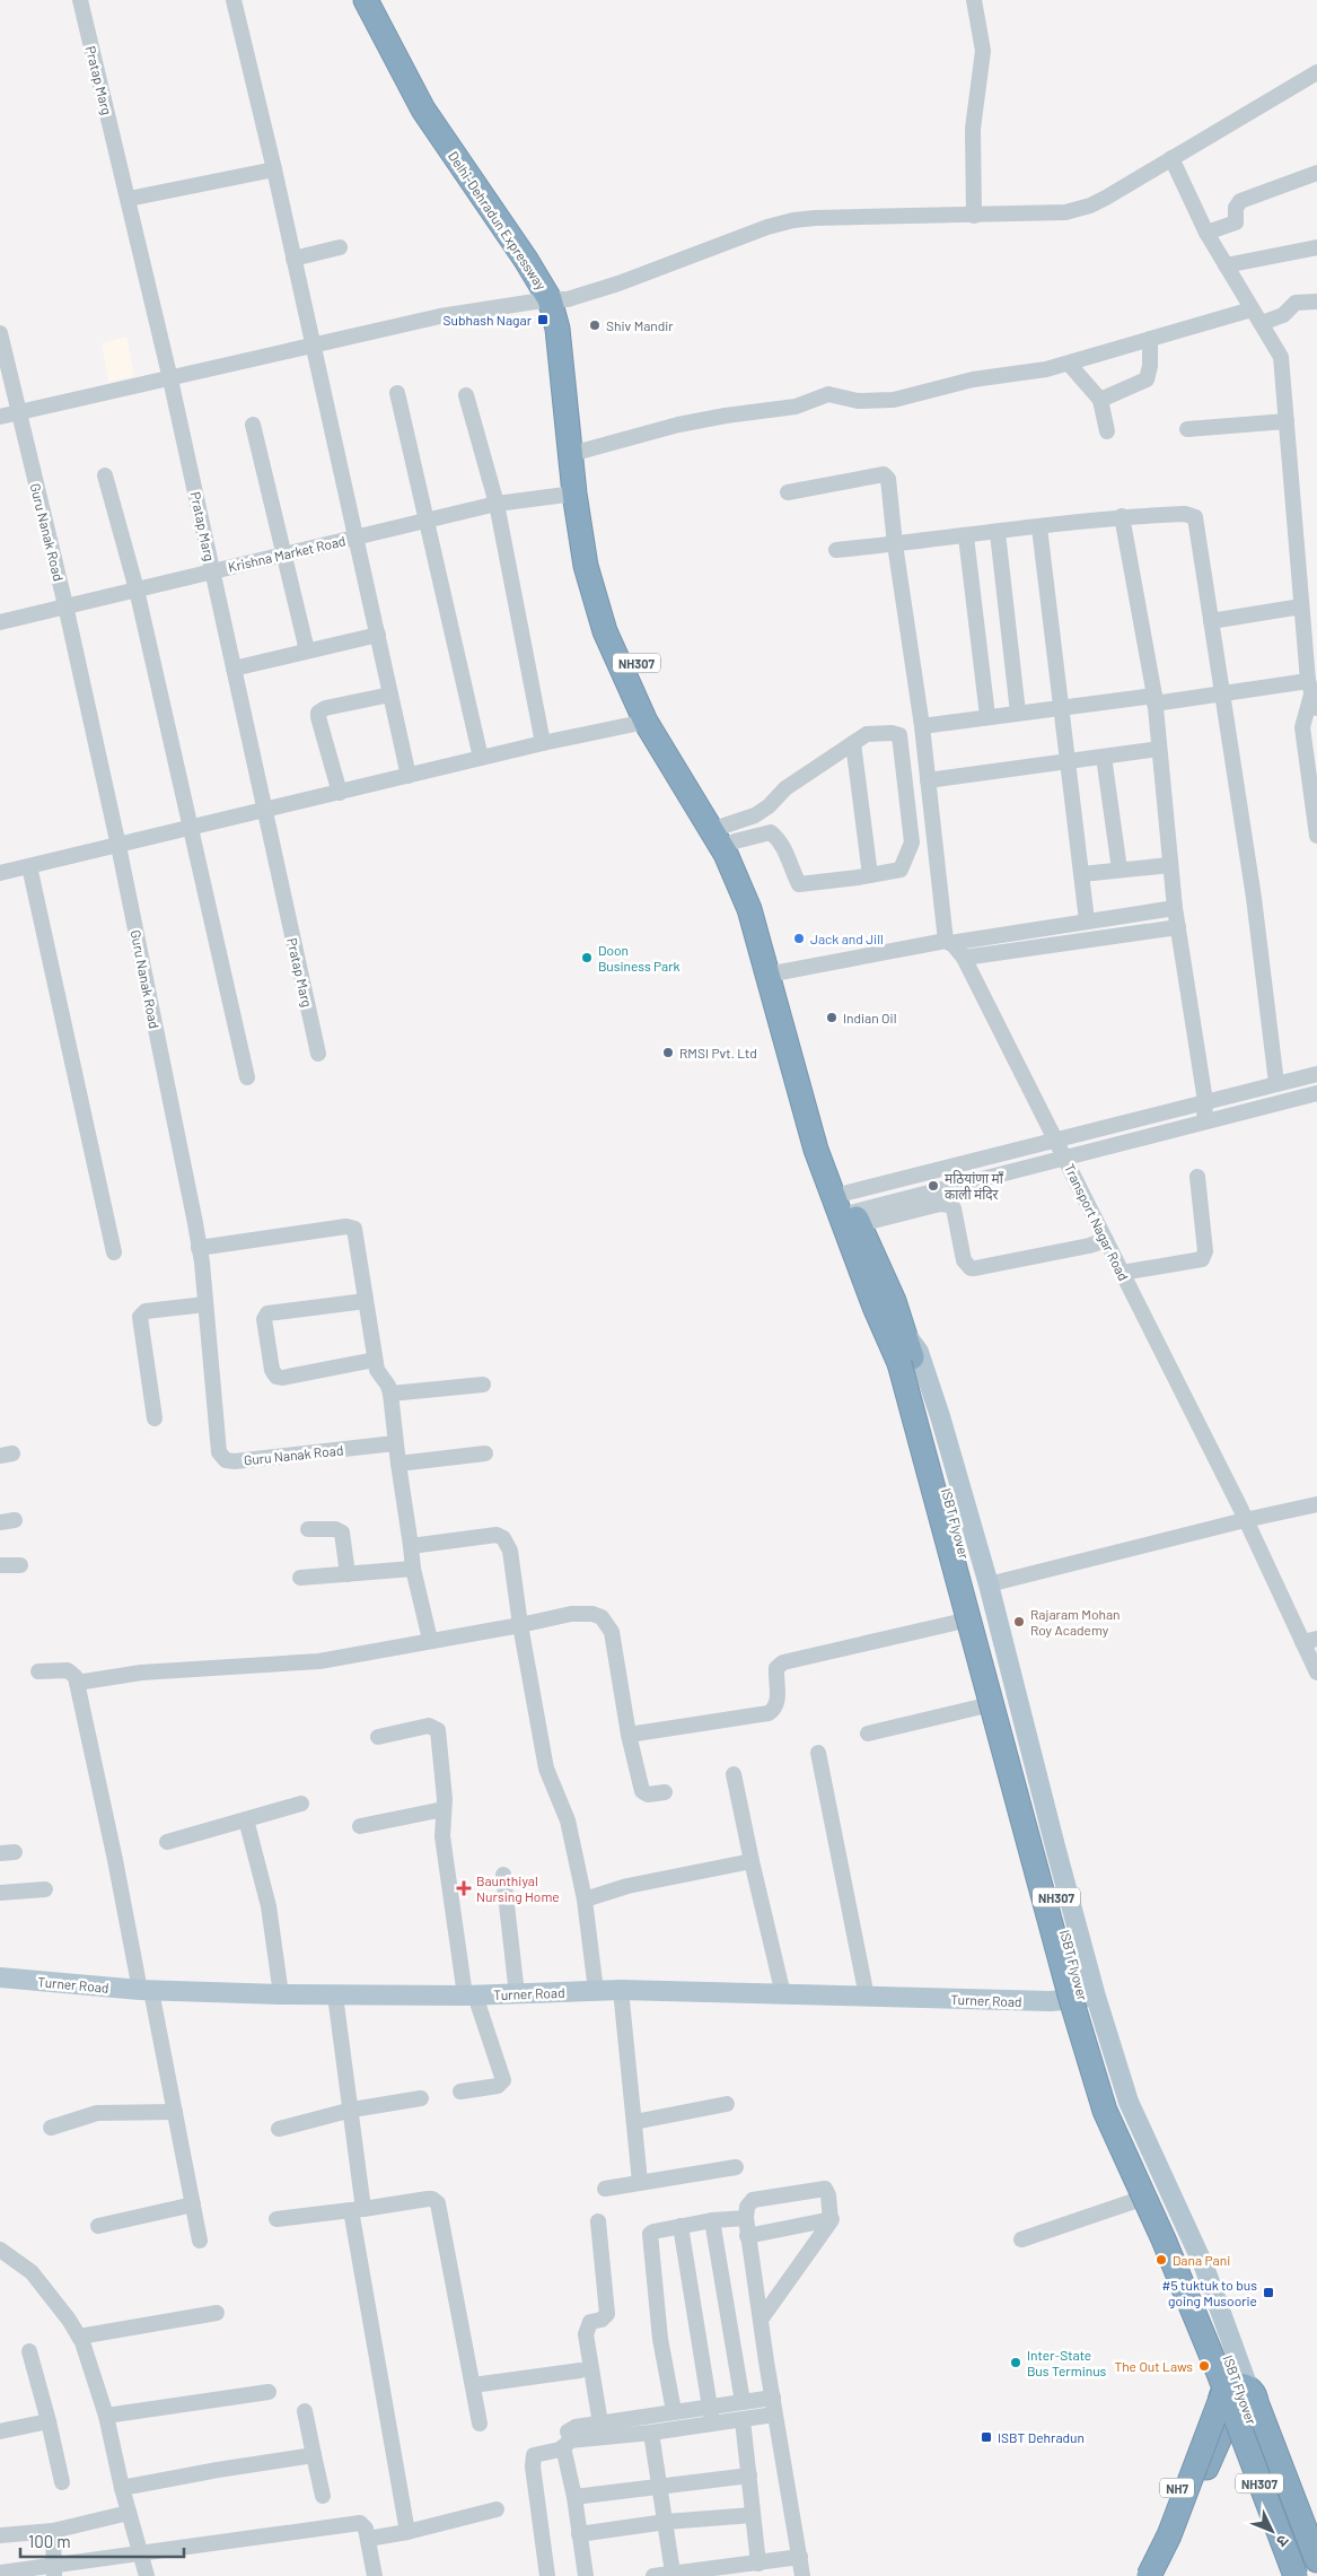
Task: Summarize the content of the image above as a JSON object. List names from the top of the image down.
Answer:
{
  "streets": {
    "highway": [
      "Delhi-Dehradun Expressway",
      "NH307",
      "ISBT Flyover",
      "NH7"
    ],
    "main road": ["Turner Road"],
    "street": [
      "Pratap Marg",
      "Guru Nanak Road",
      "Krishna Market Road",
      "Transport Nagar Road"
    ]
  },
  "crossings": [
    ["Pratap Marg", "Krishna Market Road"],
    ["Delhi-Dehradun Expressway", "Krishna Market Road"],
    ["Delhi-Dehradun Expressway", "NH307"],
    ["Guru Nanak Road", "Krishna Market Road"],
    ["Krishna Market Road", "NH307"],
    ["NH307", "ISBT Flyover"],
    ["ISBT Flyover", "NH7"]
  ],
  "places": {
    "transit": ["Subhash Nagar", "#5 tuktuk to bus going Musoorie", "ISBT Dehradun"],
    "other": [
      "Shiv Mandir",
      "Jack and Jill",
      "Doon Business Park",
      "Indian Oil",
      "RMSI Pvt. Ltd",
      "मठियांणा माँ काली मंदिर",
      "Rajaram Mohan Roy Academy",
      "Dana Pani",
      "Inter-State Bus Terminus",
      "The Out Laws"
    ],
    "health": ["Baunthiyal Nursing Home"]
  },
  "scale_bar": "100 m",
  "north": "bottom right"
}
